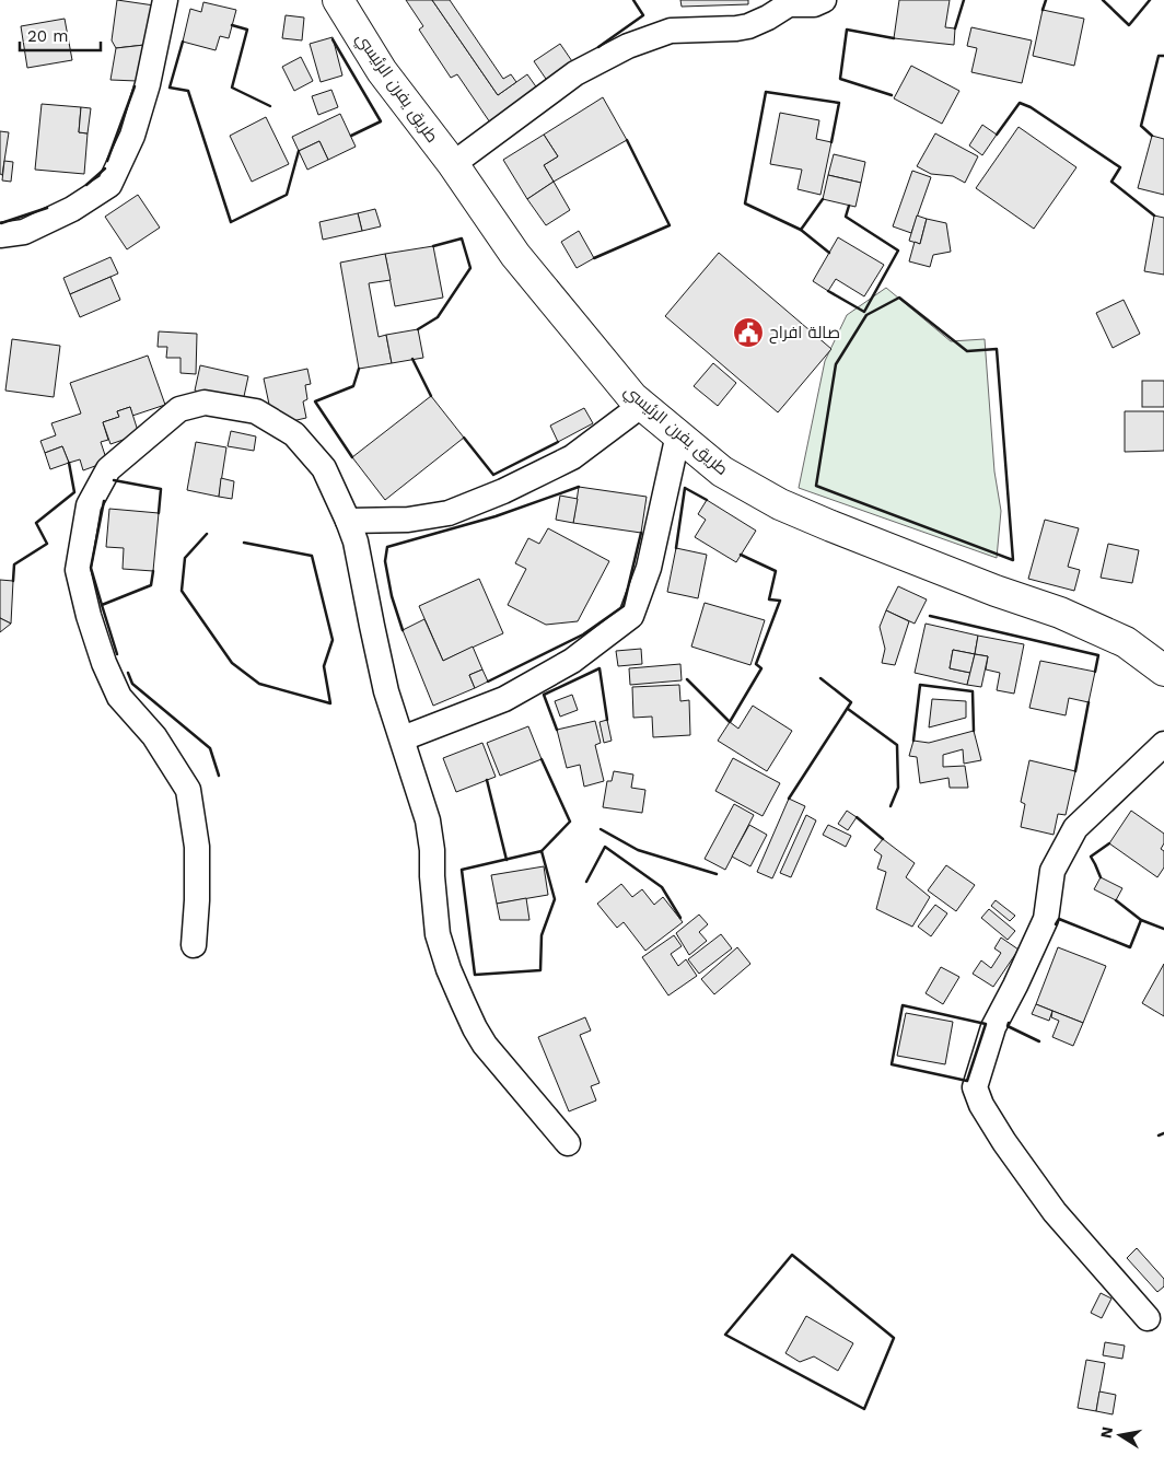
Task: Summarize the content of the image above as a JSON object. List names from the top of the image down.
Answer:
{
  "streets": {
    "main road": ["طريق يفرن الرئيسي"]
  },
  "places": {
    "public building": ["صالة افراح"]
  },
  "scale_bar": "20 m",
  "north": "left"
}
